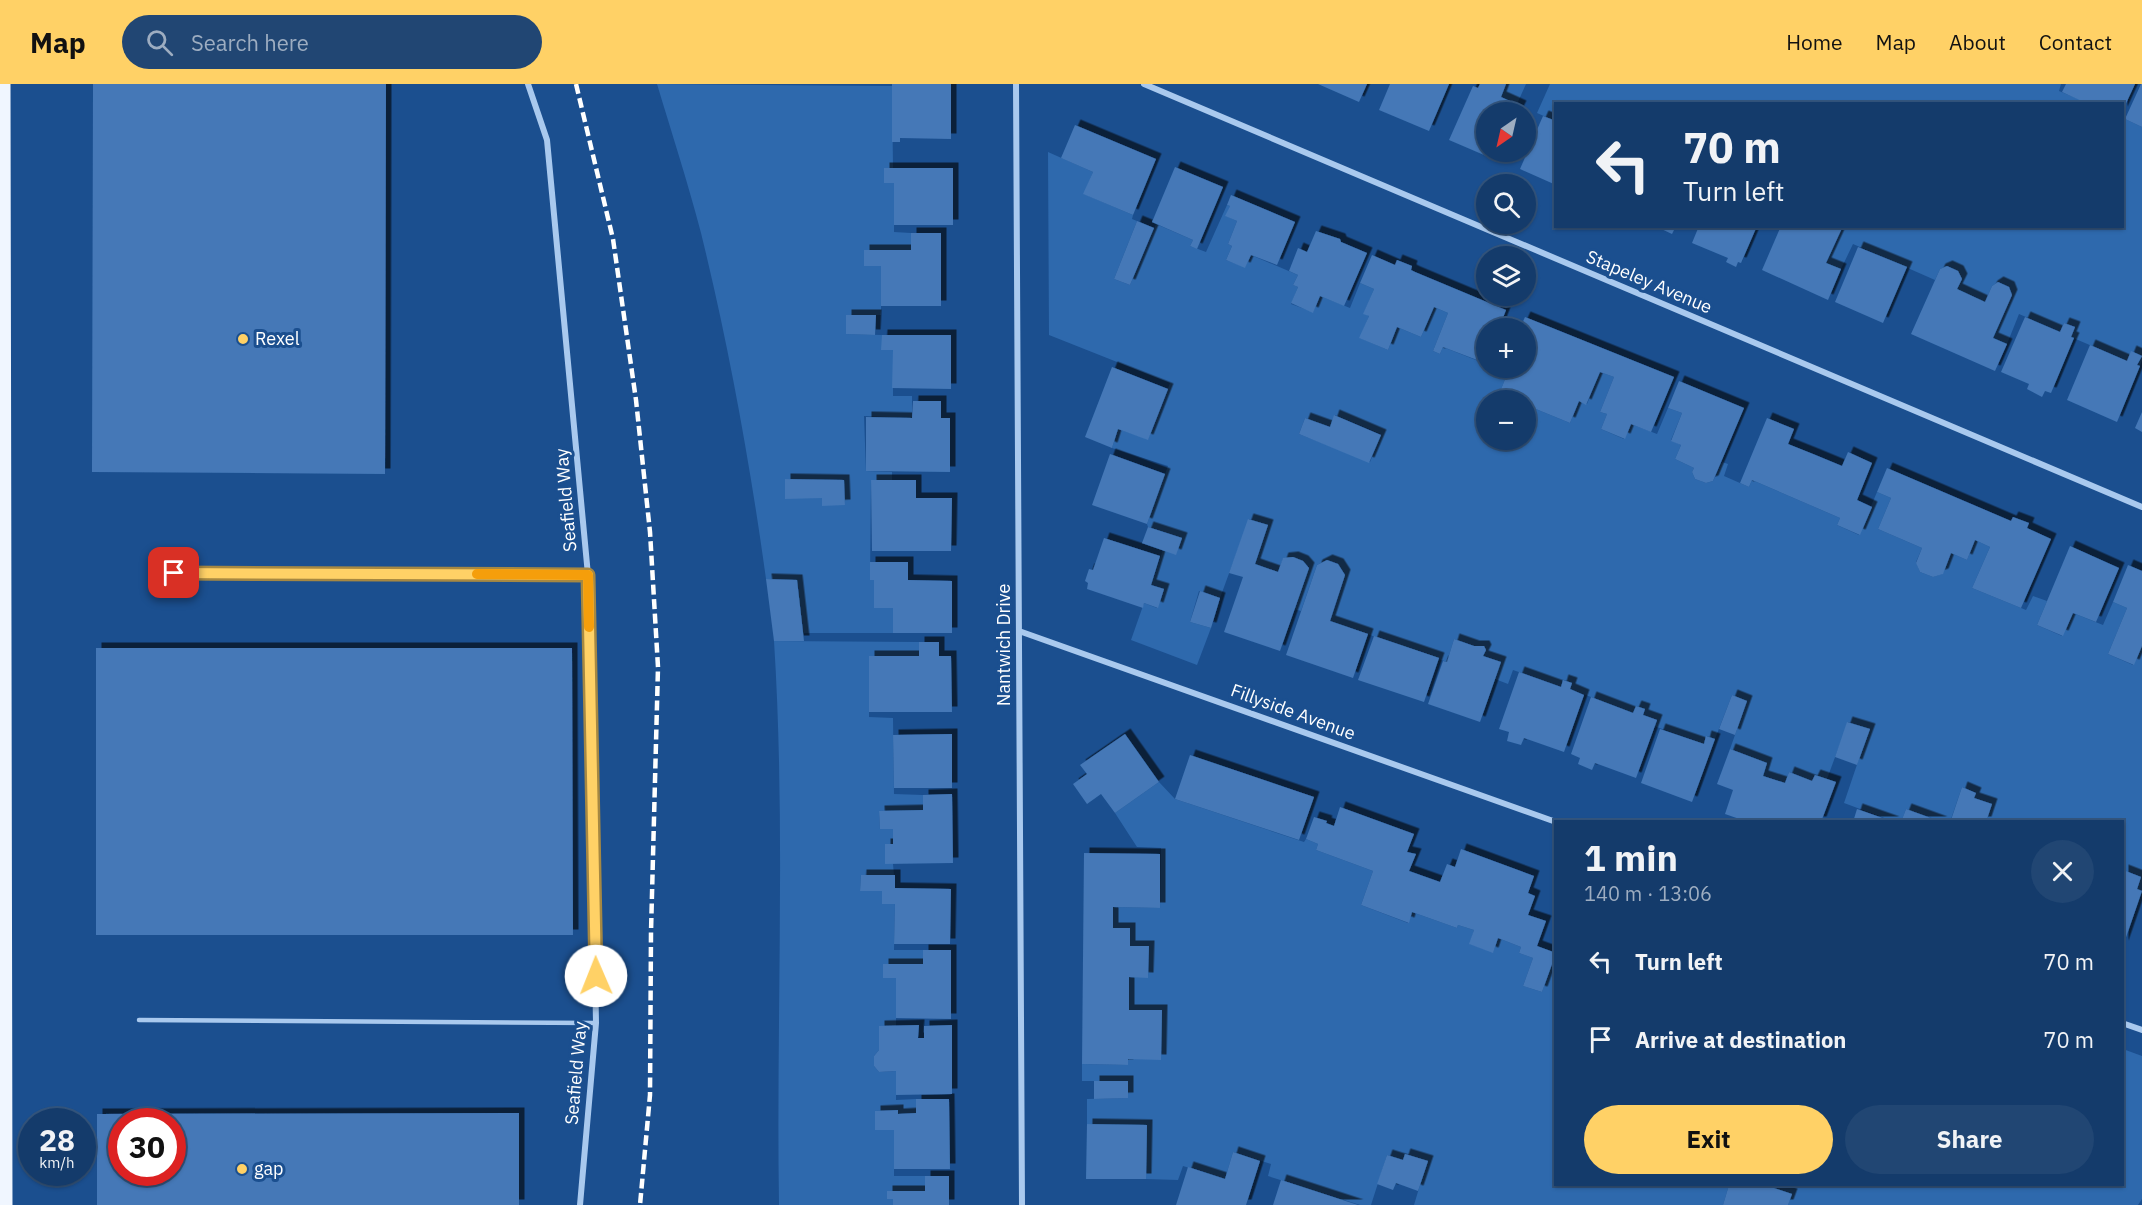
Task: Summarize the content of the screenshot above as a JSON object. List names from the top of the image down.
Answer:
{
  "streets": {
    "street": [
      "Stapeley Avenue",
      "Seafield Way",
      "Nantwich Drive",
      "Fillyside Avenue"
    ]
  },
  "crossings": [
    ["Nantwich Drive", "Fillyside Avenue"]
  ],
  "places": ["Rexel", "gap"],
  "north": "bottom left",
  "page": {
    "header": "Map",
    "search": "Search here",
    "nav": [
      "Home",
      "Map",
      "About",
      "Contact"
    ],
    "map_buttons": ["+", "−"],
    "turn": ["70 m", "Turn left"],
    "heading": ["1 min", "140 m · 13:06"],
    "list": [
      {
        "name": "Turn left",
        "value": "70 m"
      },
      {
        "name": "Arrive at destination",
        "value": "70 m"
      }
    ],
    "buttons": ["Exit", "Share"],
    "speed": "28 km/h",
    "limit": "30"
  }
}
